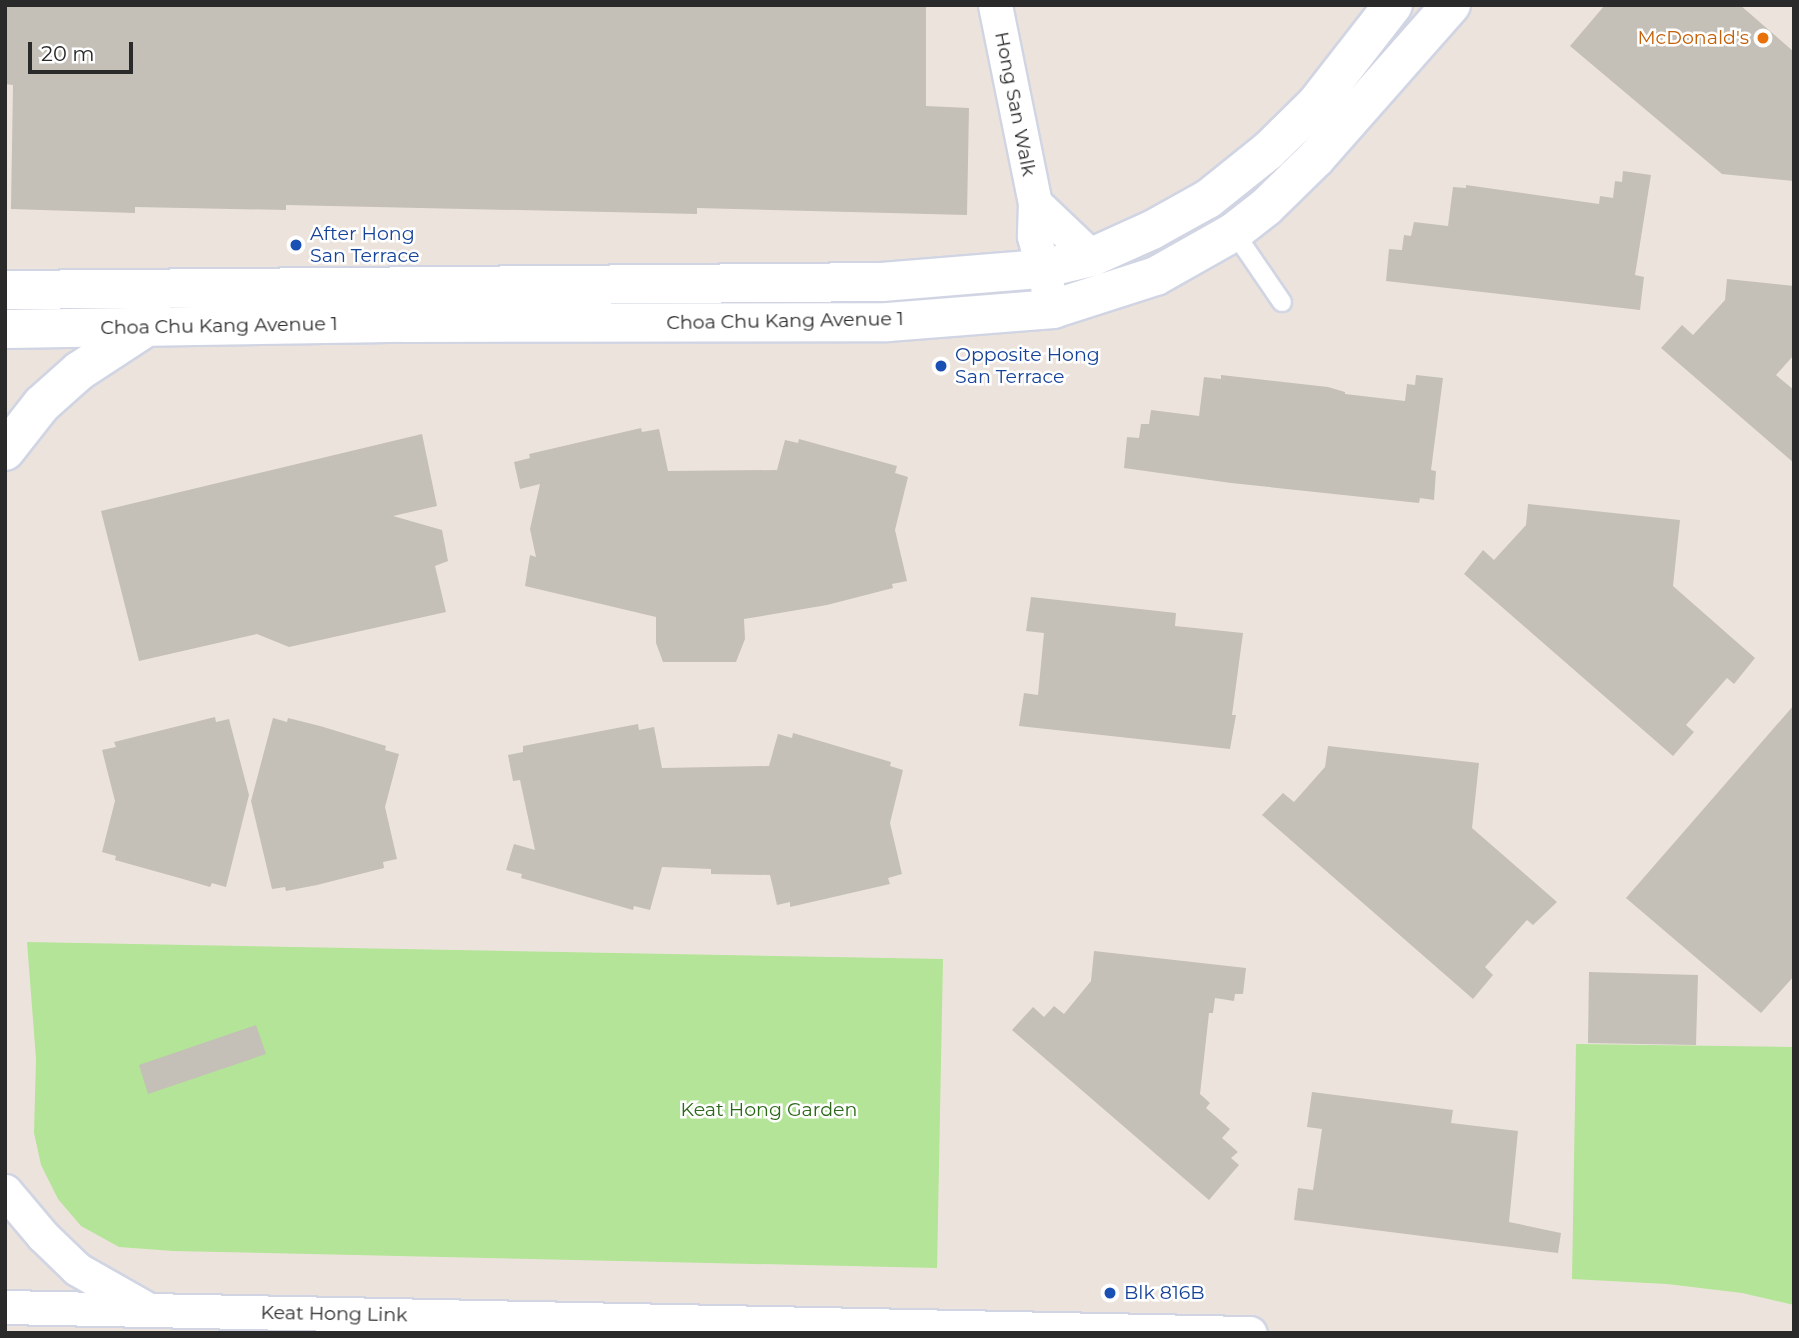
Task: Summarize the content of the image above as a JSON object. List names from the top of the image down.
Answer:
{
  "streets": {
    "street": ["Hong San Walk", "Choa Chu Kang Avenue 1", "Keat Hong Link"]
  },
  "crossings": [
    ["Hong San Walk", "Choa Chu Kang Avenue 1"]
  ],
  "parks": ["Keat Hong Garden"],
  "places": [
    "McDonald's",
    "After Hong San Terrace",
    "Opposite Hong San Terrace",
    "Blk 816B"
  ],
  "scale_bar": "20 m"
}
